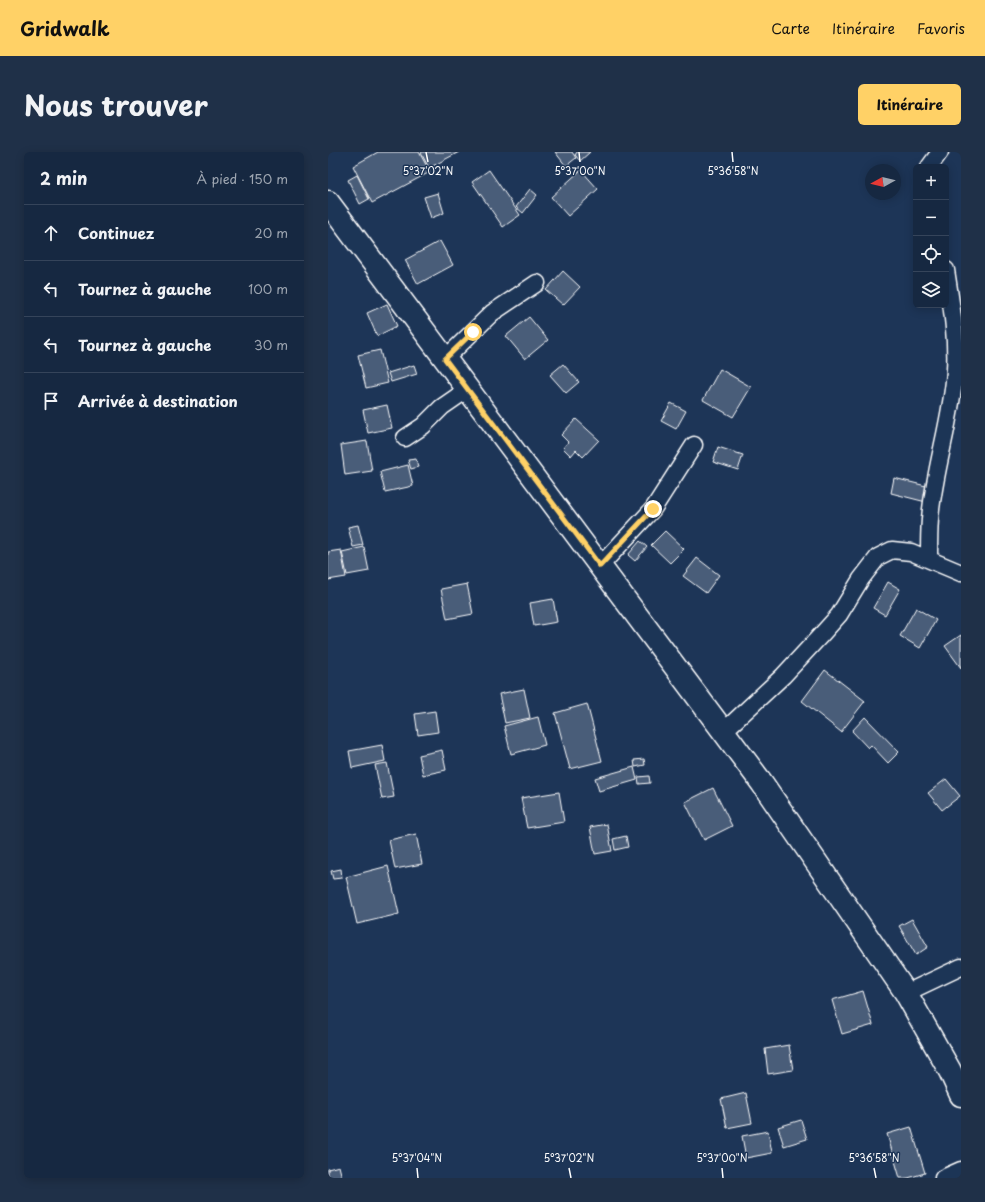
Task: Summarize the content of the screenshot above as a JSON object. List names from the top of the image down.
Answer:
{
  "north": "left",
  "page": {
    "header": "Gridwalk",
    "nav": ["Carte", "Itinéraire", "Favoris"],
    "title": "Nous trouver",
    "buttons": "Itinéraire",
    "heading": ["2 min", "À pied · 150 m"],
    "map_buttons": ["+", "−"],
    "list": [
      ["Continuez", "20 m"],
      ["Tournez à gauche", "100 m"],
      ["Tournez à gauche", "30 m"],
      "Arrivée à destination"
    ]
  },
  "coordinates": [
    "5°37'02\"N",
    "5°37'00\"N",
    "5°36'58\"N",
    "5°37'04\"N"
  ]
}
